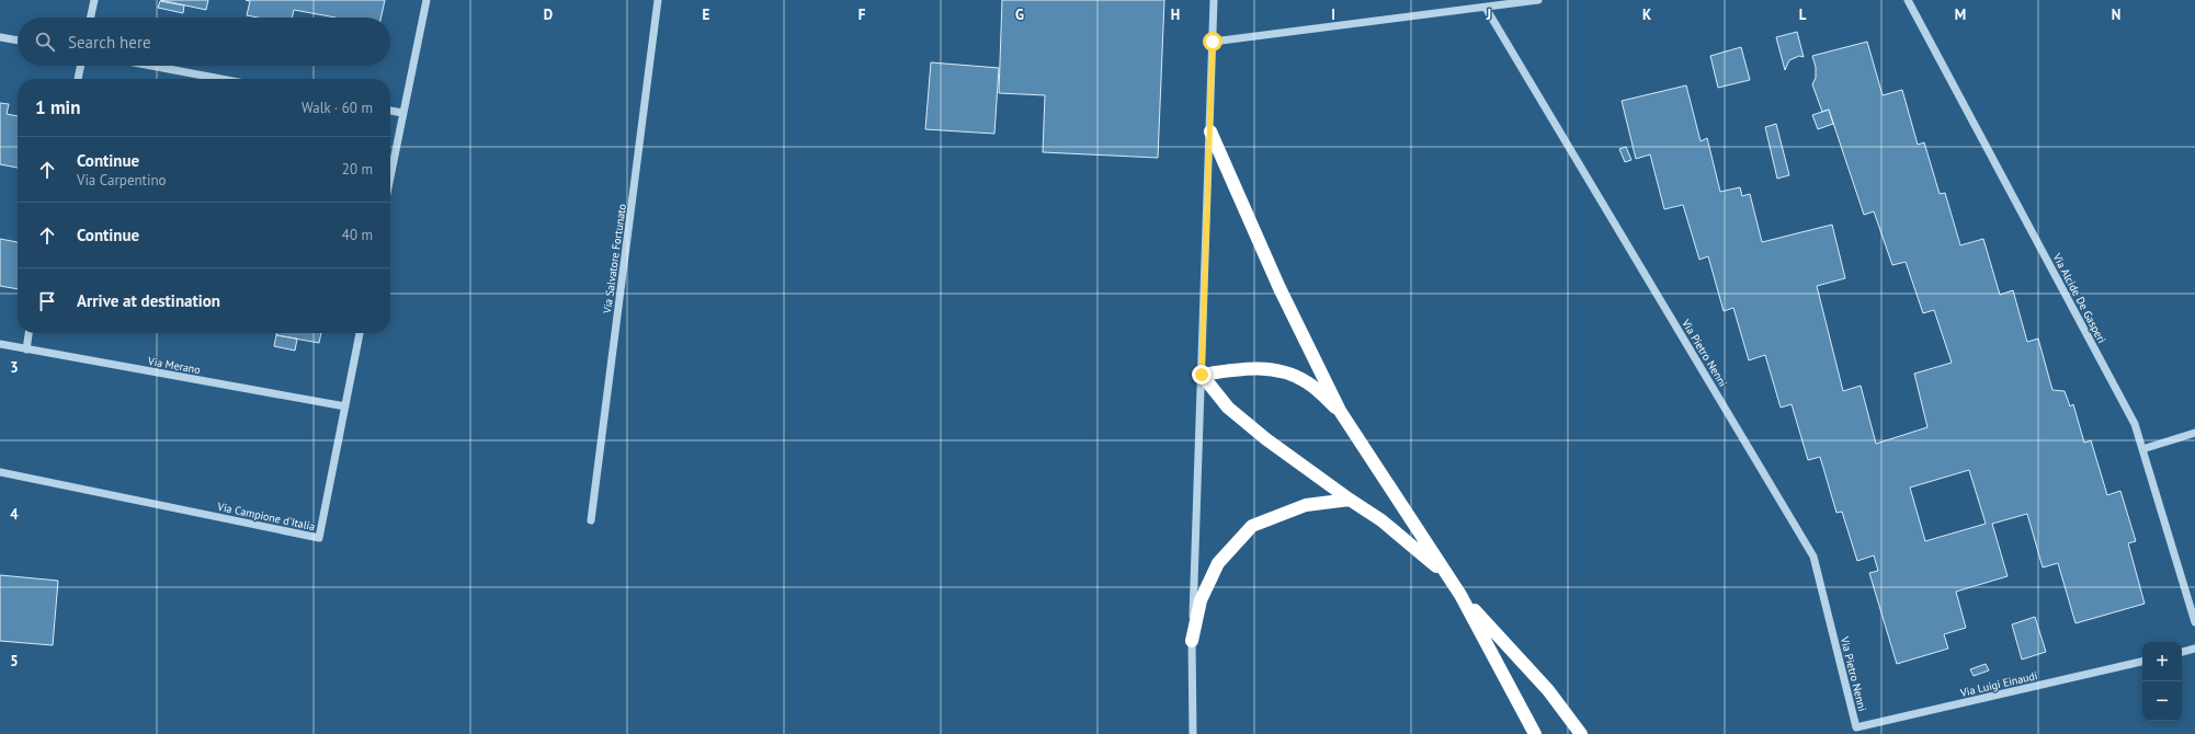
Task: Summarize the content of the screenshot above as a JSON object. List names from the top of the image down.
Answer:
{
  "streets": {
    "street": [
      "Via Salvatore Fortunato",
      "Via Alcide De Gasperi",
      "Via Pietro Nenni",
      "Via Merano",
      "Via Campione d'Italia",
      "Via Luigi Einaudi"
    ]
  },
  "crossings": [
    ["Via Pietro Nenni", "Via Luigi Einaudi"],
    ["Via Merano", "Via Campione d'Italia"]
  ],
  "page": {
    "search": "Search here",
    "heading": ["1 min", "Walk · 60 m"],
    "list": [
      ["Continue", "Via Carpentino", "20 m"],
      ["Continue", "40 m"],
      "Arrive at destination"
    ],
    "map_buttons": ["+", "−"]
  },
  "grid": {
    "columns": [
      "D",
      "E",
      "F",
      "G",
      "H",
      "I",
      "J",
      "K",
      "L",
      "M",
      "N"
    ],
    "rows": ["3", "4", "5"]
  }
}
